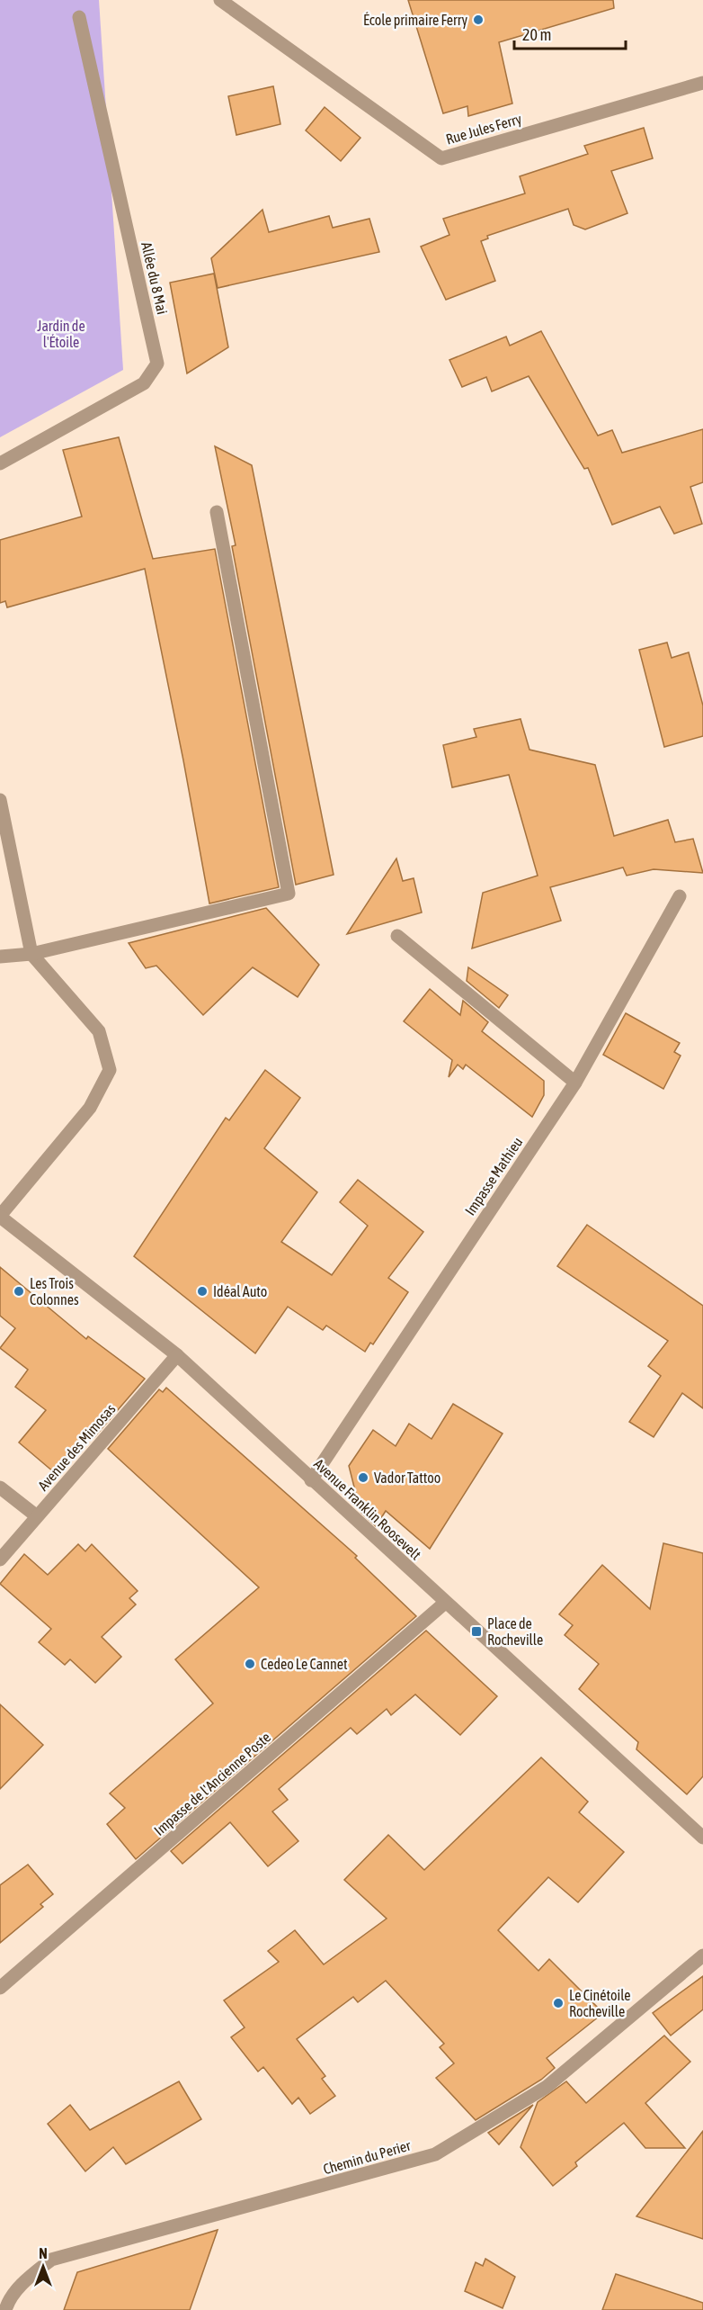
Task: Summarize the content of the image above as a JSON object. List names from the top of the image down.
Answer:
{
  "streets": {
    "street": [
      "Rue Jules Ferry",
      "Allée du 8 Mai",
      "Impasse Mathieu",
      "Avenue des Mimosas",
      "Avenue Franklin Roosevelt",
      "Impasse de l'Ancienne Poste",
      "Chemin du Perier"
    ]
  },
  "crossings": [
    ["Impasse Mathieu", "Avenue Franklin Roosevelt"],
    ["Avenue des Mimosas", "Avenue Franklin Roosevelt"],
    ["Avenue Franklin Roosevelt", "Impasse de l'Ancienne Poste"]
  ],
  "parks": ["Jardin de l'Étoile"],
  "places": {
    "other": [
      "École primaire Ferry",
      "Les Trois Colonnes",
      "Idéal Auto",
      "Vador Tattoo",
      "Cedeo Le Cannet",
      "Le Cinétoile Rocheville"
    ],
    "transit": ["Place de Rocheville"]
  },
  "scale_bar": "20 m",
  "north": "top"
}
